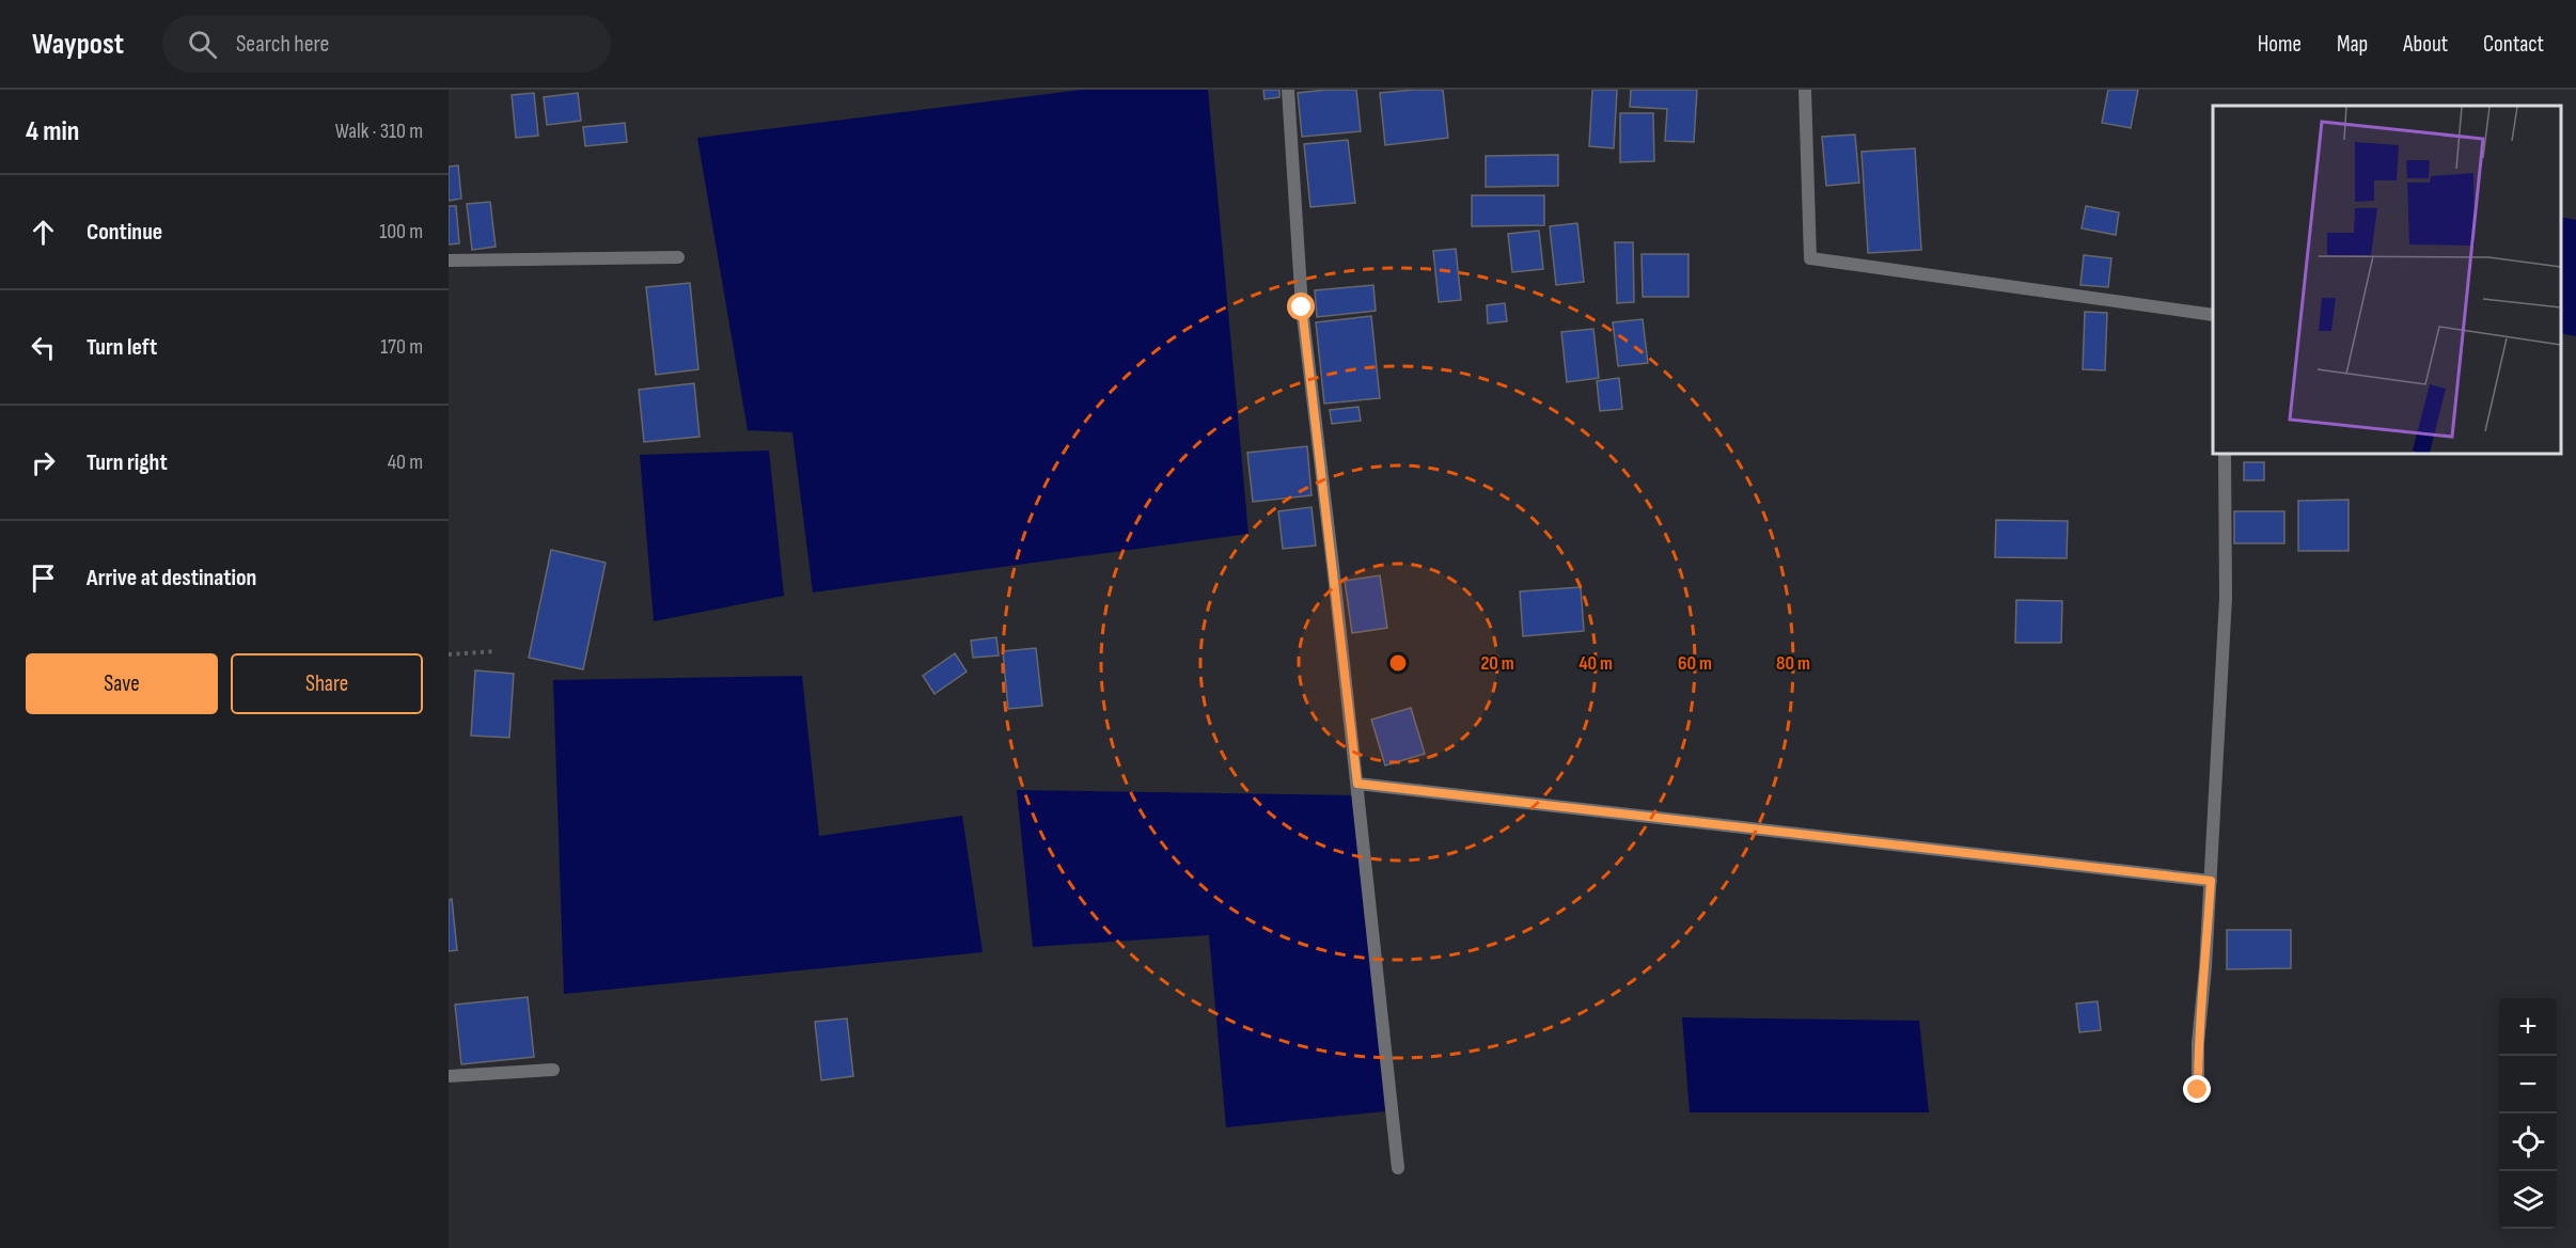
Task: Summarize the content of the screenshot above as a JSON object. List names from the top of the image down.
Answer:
{
  "page": {
    "header": "Waypost",
    "search": "Search here",
    "nav": [
      "Home",
      "Map",
      "About",
      "Contact"
    ],
    "heading": ["4 min", "Walk · 310 m"],
    "list": [
      ["Continue", "100 m"],
      ["Turn left", "170 m"],
      ["Turn right", "40 m"],
      "Arrive at destination"
    ],
    "buttons": ["Save", "Share"],
    "map_buttons": ["+", "−"]
  },
  "rings": [
    "20 m",
    "40 m",
    "60 m",
    "80 m"
  ]
}
